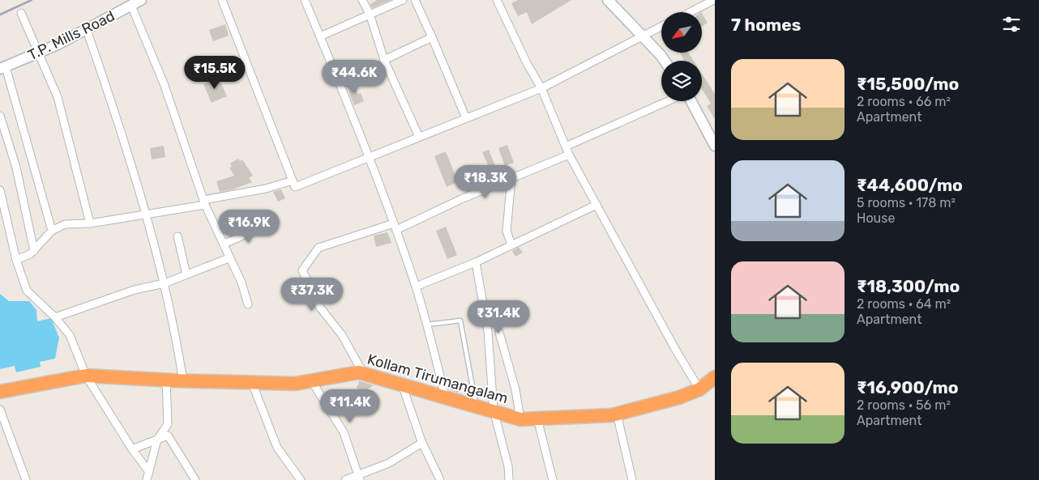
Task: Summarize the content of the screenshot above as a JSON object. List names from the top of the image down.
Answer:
{
  "streets": {
    "highway": ["Kollam Tirumangalam"],
    "main road": ["T.P. Mills Road"]
  },
  "north": "bottom left",
  "page": {
    "heading": "7 homes",
    "list": [
      {
        "name": "₹15,500/mo",
        "note": "2 rooms · 66 m² · Apartment"
      },
      {
        "name": "₹44,600/mo",
        "note": "5 rooms · 178 m² · House"
      },
      {
        "name": "₹18,300/mo",
        "note": "2 rooms · 64 m² · Apartment"
      },
      {
        "name": "₹16,900/mo",
        "note": "2 rooms · 56 m² · Apartment"
      }
    ],
    "price": [
      "₹15.5K",
      "₹44.6K",
      "₹18.3K",
      "₹16.9K",
      "₹37.3K",
      "₹31.4K",
      "₹11.4K"
    ]
  }
}
